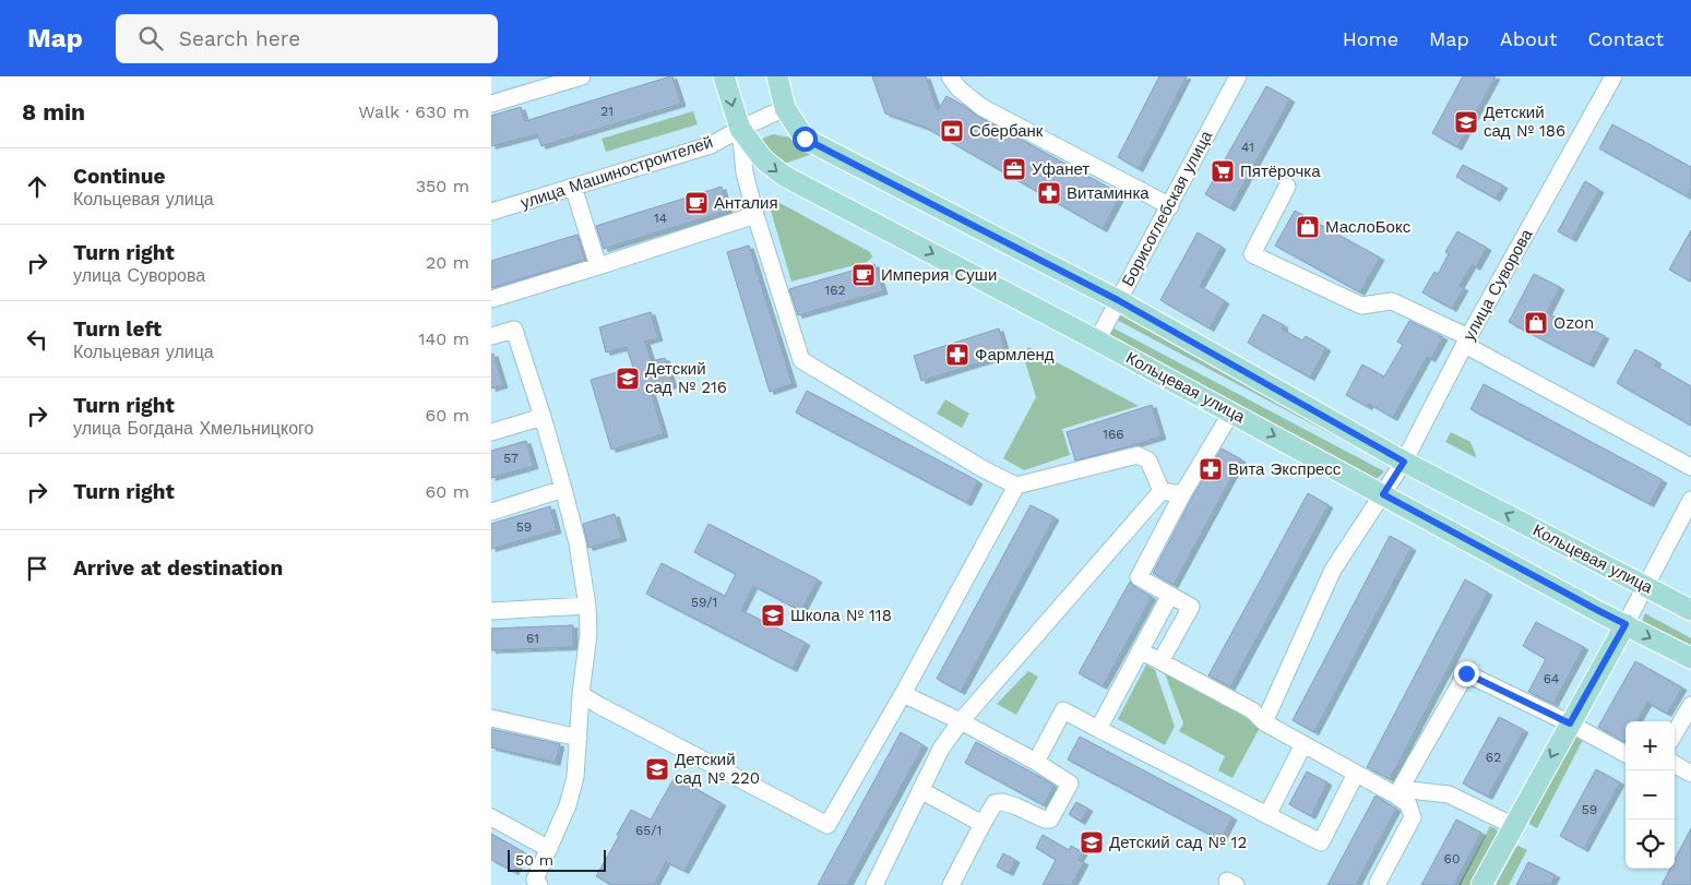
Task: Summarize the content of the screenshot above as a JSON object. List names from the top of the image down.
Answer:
{
  "streets": {
    "main road": ["Кольцевая улица"],
    "street": ["улица Машиностроителей", "Борисоглебская улица", "улица Суворова"]
  },
  "crossings": [
    ["улица Машиностроителей", "Кольцевая улица"],
    ["Борисоглебская улица", "Кольцевая улица"],
    ["улица Суворова", "Кольцевая улица"]
  ],
  "places": {
    "school or university": [
      "Детский сад № 186",
      "Детский сад № 216",
      "Школа № 118",
      "Детский сад № 220",
      "Детский сад № 12"
    ],
    "bank": ["Сбербанк"],
    "office": ["Уфанет"],
    "supermarket": ["Пятёрочка"],
    "pharmacy": ["Витаминка", "Фармленд", "Вита Экспресс"],
    "cafe": ["Анталия", "Империя Суши"],
    "shop": ["МаслоБокс", "Ozon"]
  },
  "house_numbers": [
    "21",
    "41",
    "14",
    "162",
    "166",
    "57",
    "59",
    "59/1",
    "61",
    "64",
    "62",
    "59",
    "65/1",
    "60"
  ],
  "scale_bar": "50 m",
  "page": {
    "header": "Map",
    "search": "Search here",
    "nav": [
      "Home",
      "Map",
      "About",
      "Contact"
    ],
    "heading": ["8 min", "Walk · 630 m"],
    "list": [
      ["Continue", "Кольцевая улица", "350 m"],
      ["Turn right", "улица Суворова", "20 m"],
      ["Turn left", "Кольцевая улица", "140 m"],
      ["Turn right", "улица Богдана Хмельницкого", "60 m"],
      ["Turn right", "60 m"],
      "Arrive at destination"
    ],
    "map_buttons": ["+", "−"],
    "scale": "50 m"
  }
}
